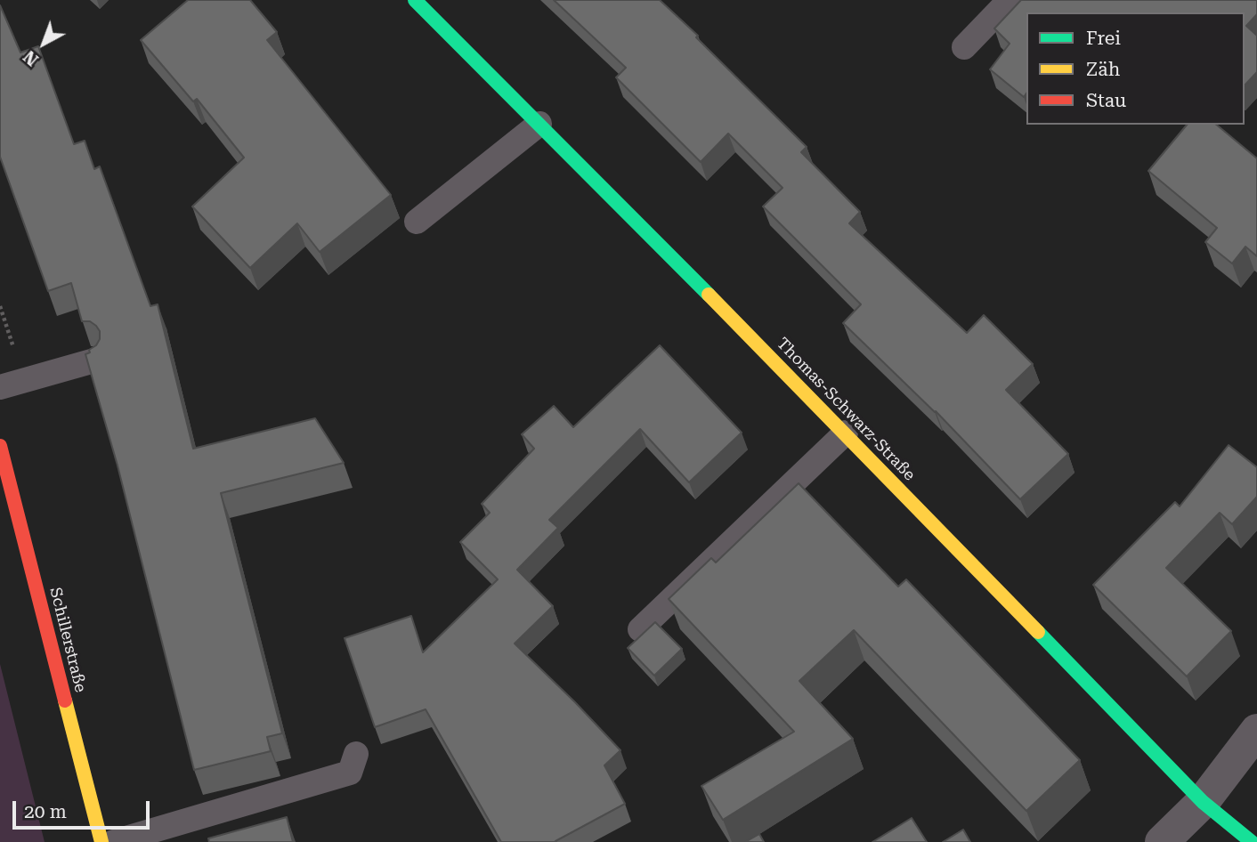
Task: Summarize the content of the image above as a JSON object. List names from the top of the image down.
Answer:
{
  "streets": {
    "street": ["Thomas-Schwarz-Straße", "Schillerstraße"]
  },
  "legend": ["Frei", "Zäh", "Stau"],
  "scale_bar": "20 m",
  "north": "bottom left"
}
